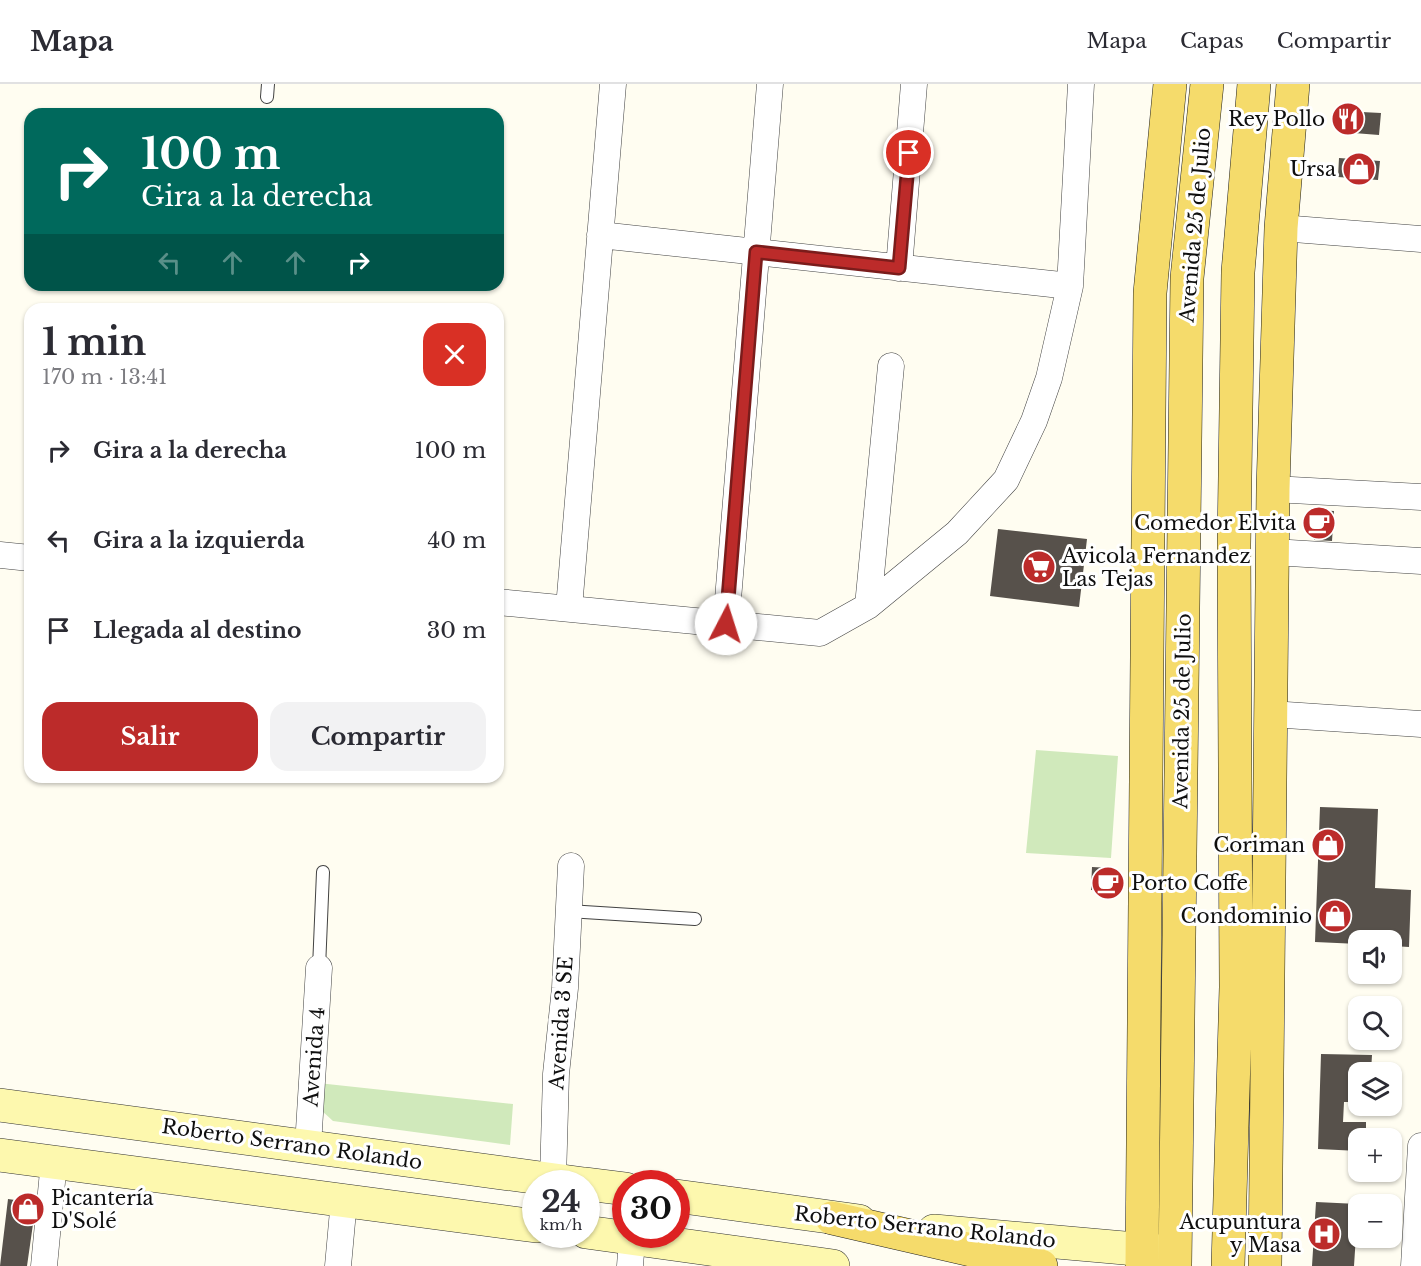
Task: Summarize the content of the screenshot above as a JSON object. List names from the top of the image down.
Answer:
{
  "streets": {
    "main road": ["Avenida 25 de Julio", "Roberto Serrano Rolando"],
    "street": ["Avenida 3 SE", "Avenida 4"]
  },
  "crossings": [
    ["Avenida 25 de Julio", "Roberto Serrano Rolando"],
    ["Avenida 4", "Roberto Serrano Rolando"]
  ],
  "places": {
    "restaurant": ["Rey Pollo"],
    "shop": [
      "Ursa",
      "Coriman",
      "Condominio",
      "Picantería D'Solé"
    ],
    "cafe": ["Comedor Elvita", "Porto Coffe"],
    "supermarket": ["Avicola Fernandez Las Tejas"],
    "hospital": ["Acupuntura y Masa"]
  },
  "page": {
    "header": "Mapa",
    "nav": ["Mapa", "Capas", "Compartir"],
    "turn": ["100 m", "Gira a la derecha"],
    "heading": ["1 min", "170 m · 13:41"],
    "list": [
      {
        "name": "Gira a la derecha",
        "value": "100 m"
      },
      {
        "name": "Gira a la izquierda",
        "value": "40 m"
      },
      {
        "name": "Llegada al destino",
        "value": "30 m"
      }
    ],
    "buttons": ["Salir", "Compartir"],
    "map_buttons": ["+", "−"],
    "speed": "24 km/h",
    "limit": "30"
  }
}
